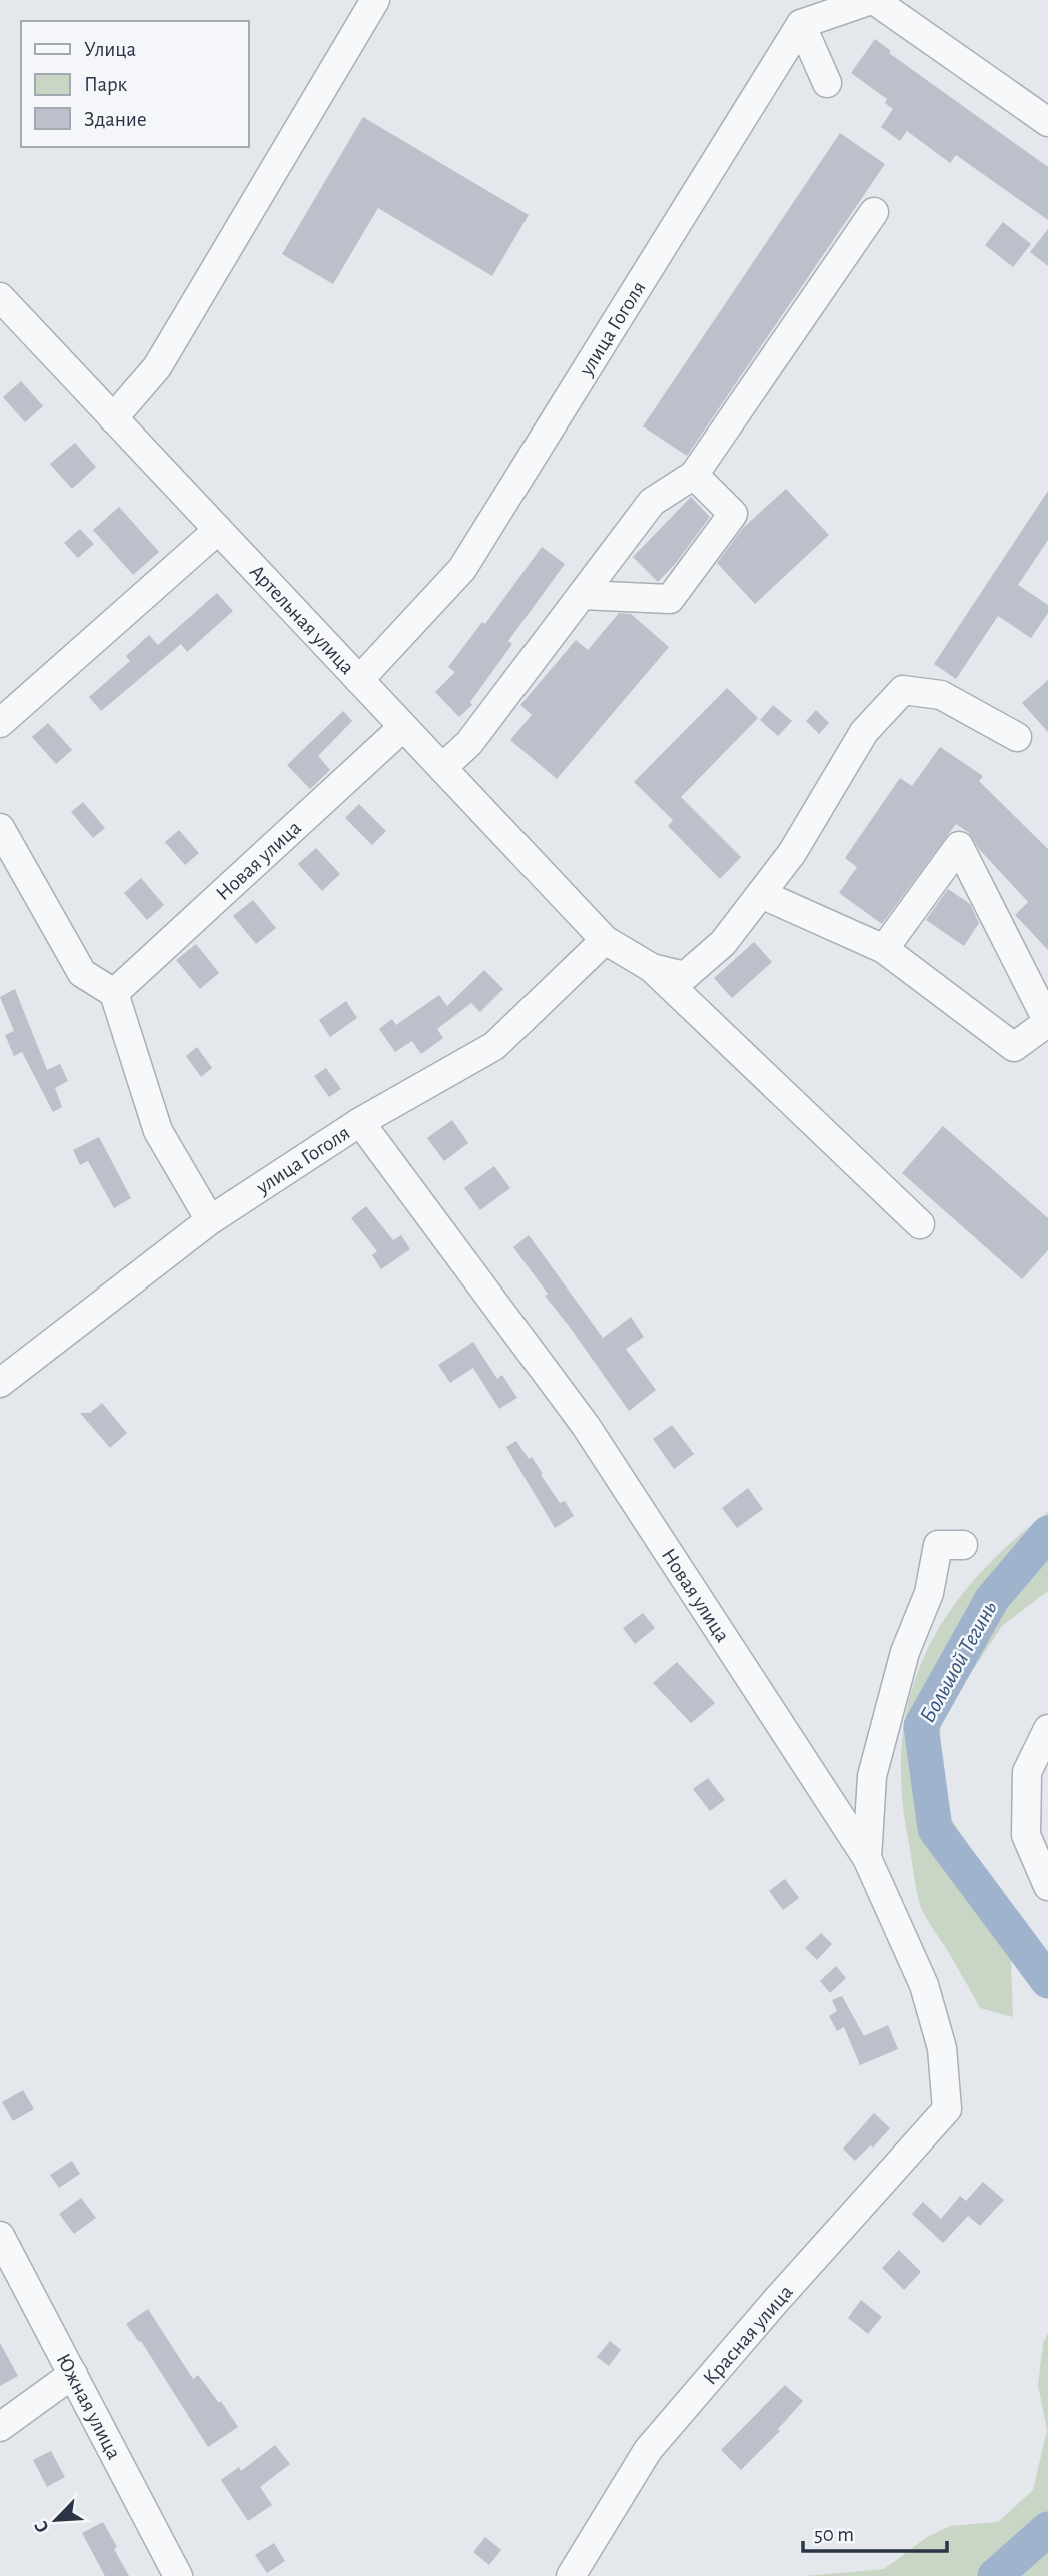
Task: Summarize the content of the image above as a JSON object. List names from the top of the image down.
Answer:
{
  "streets": {
    "street": [
      "улица Гоголя",
      "Артельная улица",
      "Новая улица",
      "Красная улица",
      "Южная улица"
    ]
  },
  "crossings": [
    ["улица Гоголя", "Артельная улица"],
    ["улица Гоголя", "Новая улица"],
    ["Артельная улица", "Новая улица"],
    ["Новая улица", "Красная улица"]
  ],
  "water": ["Большой Тегинь"],
  "legend": ["Улица", "Парк", "Здание"],
  "scale_bar": "50 m",
  "north": "bottom left"
}
